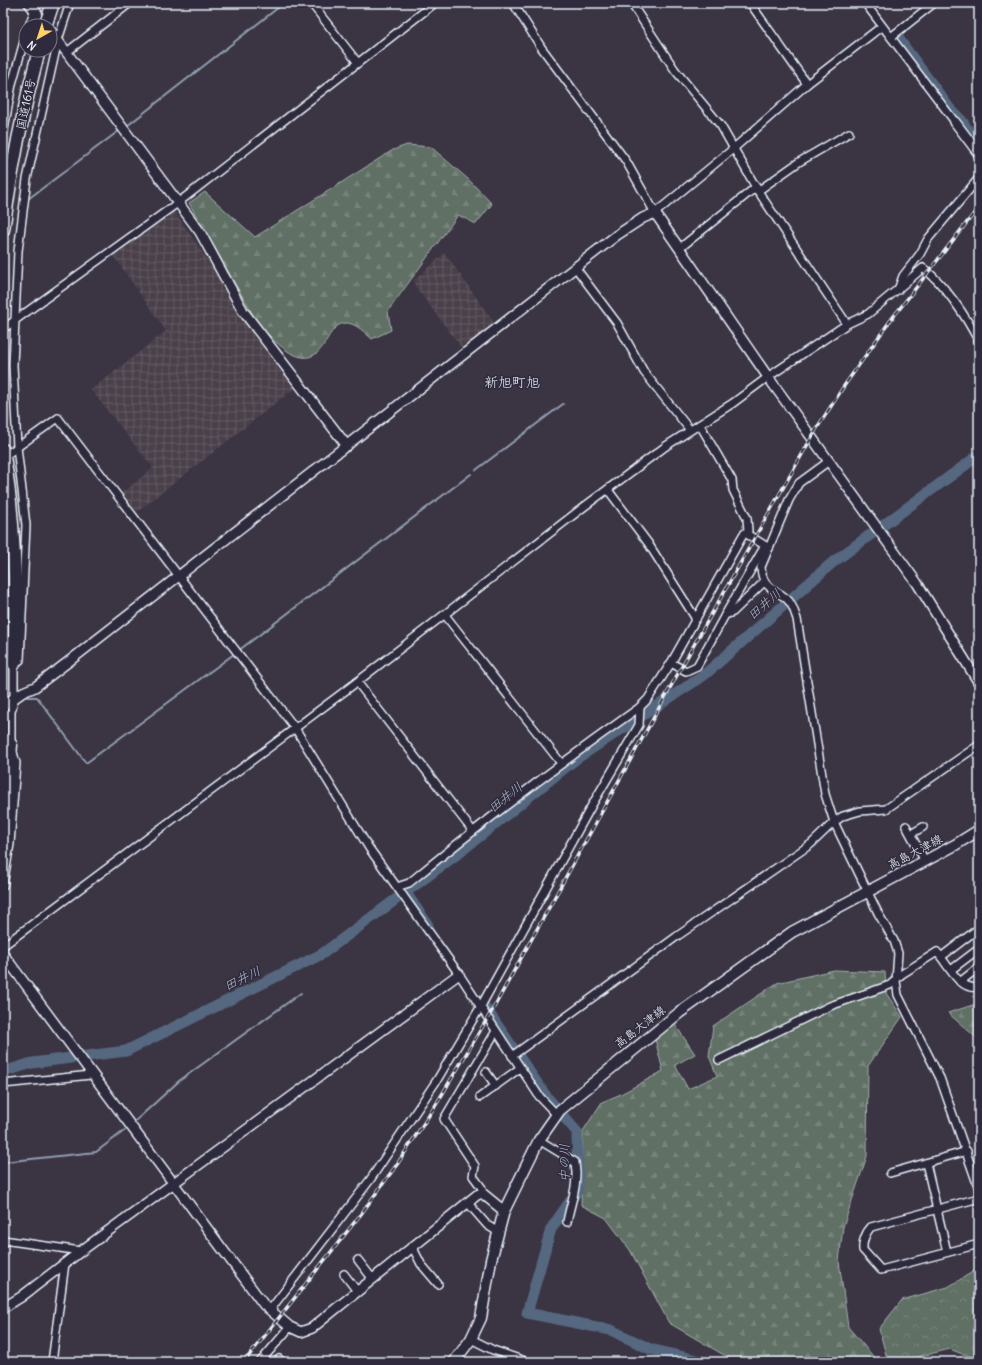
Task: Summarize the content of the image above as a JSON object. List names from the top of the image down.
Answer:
{
  "streets": {
    "highway": ["国道161号"],
    "main road": ["高島大津線"]
  },
  "districts": ["新旭町旭"],
  "water": ["田井川", "中の川"],
  "north": "bottom left"
}
